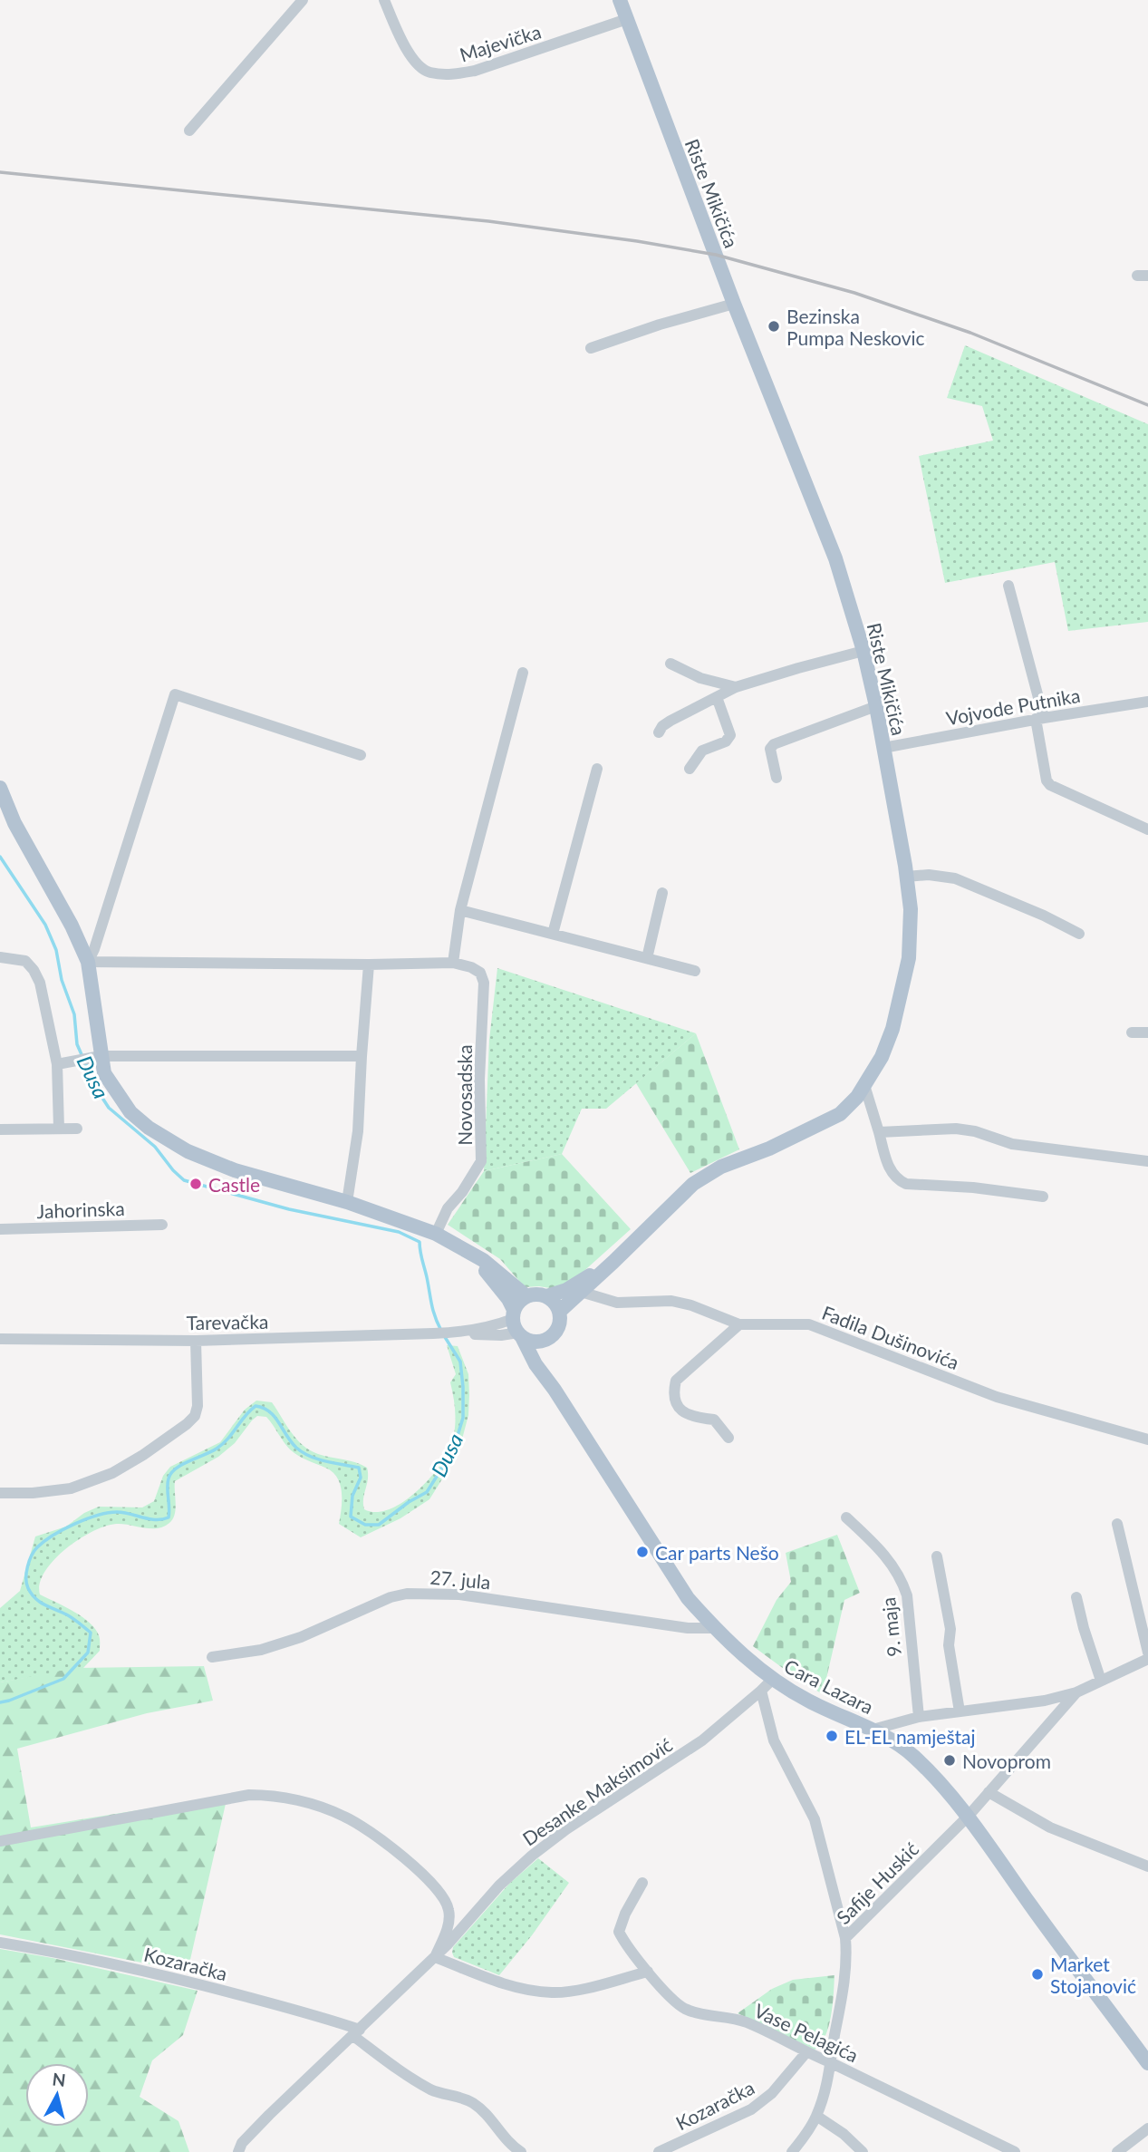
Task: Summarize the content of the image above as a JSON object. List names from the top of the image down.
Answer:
{
  "streets": {
    "main road": ["Riste Mikičića", "Cara Lazara"],
    "street": [
      "Majevička",
      "Vojvode Putnika",
      "Novosadska",
      "Jahorinska",
      "Tarevačka",
      "Fadila Dušinovića",
      "27. jula",
      "9. maja",
      "Desanke Maksimović",
      "Safije Huskić",
      "Kozaračka",
      "Vase Pelagića"
    ]
  },
  "crossings": [
    ["Majevička", "Riste Mikičića"],
    ["Riste Mikičića", "Vojvode Putnika"],
    ["Riste Mikičića", "Tarevačka"],
    ["Riste Mikičića", "Fadila Dušinovića"],
    ["Riste Mikičića", "Cara Lazara"],
    ["Tarevačka", "Cara Lazara"],
    ["27. jula", "Cara Lazara"],
    ["Cara Lazara", "Desanke Maksimović"],
    ["Cara Lazara", "Safije Huskić"],
    ["Desanke Maksimović", "Kozaračka"],
    ["Safije Huskić", "Vase Pelagića"],
    ["Kozaračka", "Vase Pelagića"]
  ],
  "water": ["Dusa"],
  "places": [
    "Bezinska Pumpa Neskovic",
    "Castle",
    "Car parts Nešo",
    "EL-EL namještaj",
    "Novoprom",
    "Market Stojanović"
  ],
  "north": "top"
}
